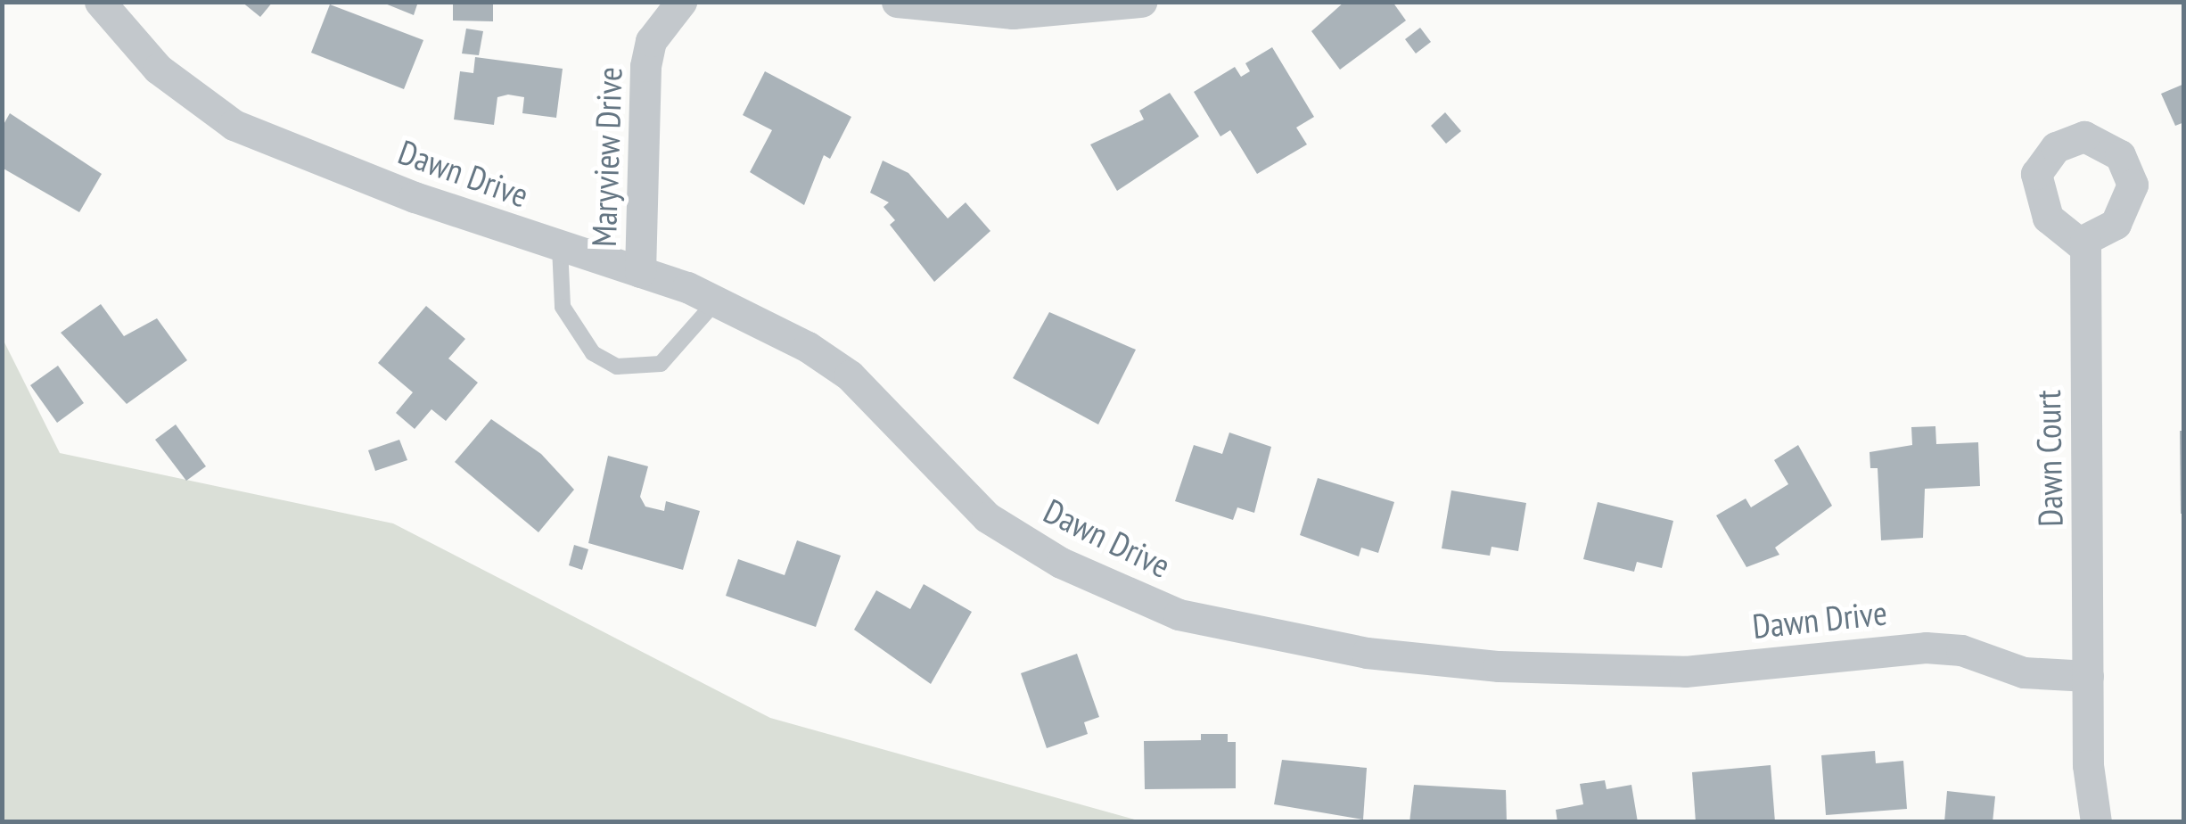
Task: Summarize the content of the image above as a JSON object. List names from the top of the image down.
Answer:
{
  "streets": {
    "street": ["Maryview Drive", "Dawn Drive", "Dawn Court"]
  },
  "crossings": [
    ["Maryview Drive", "Dawn Drive"],
    ["Dawn Drive", "Dawn Court"]
  ]
}
